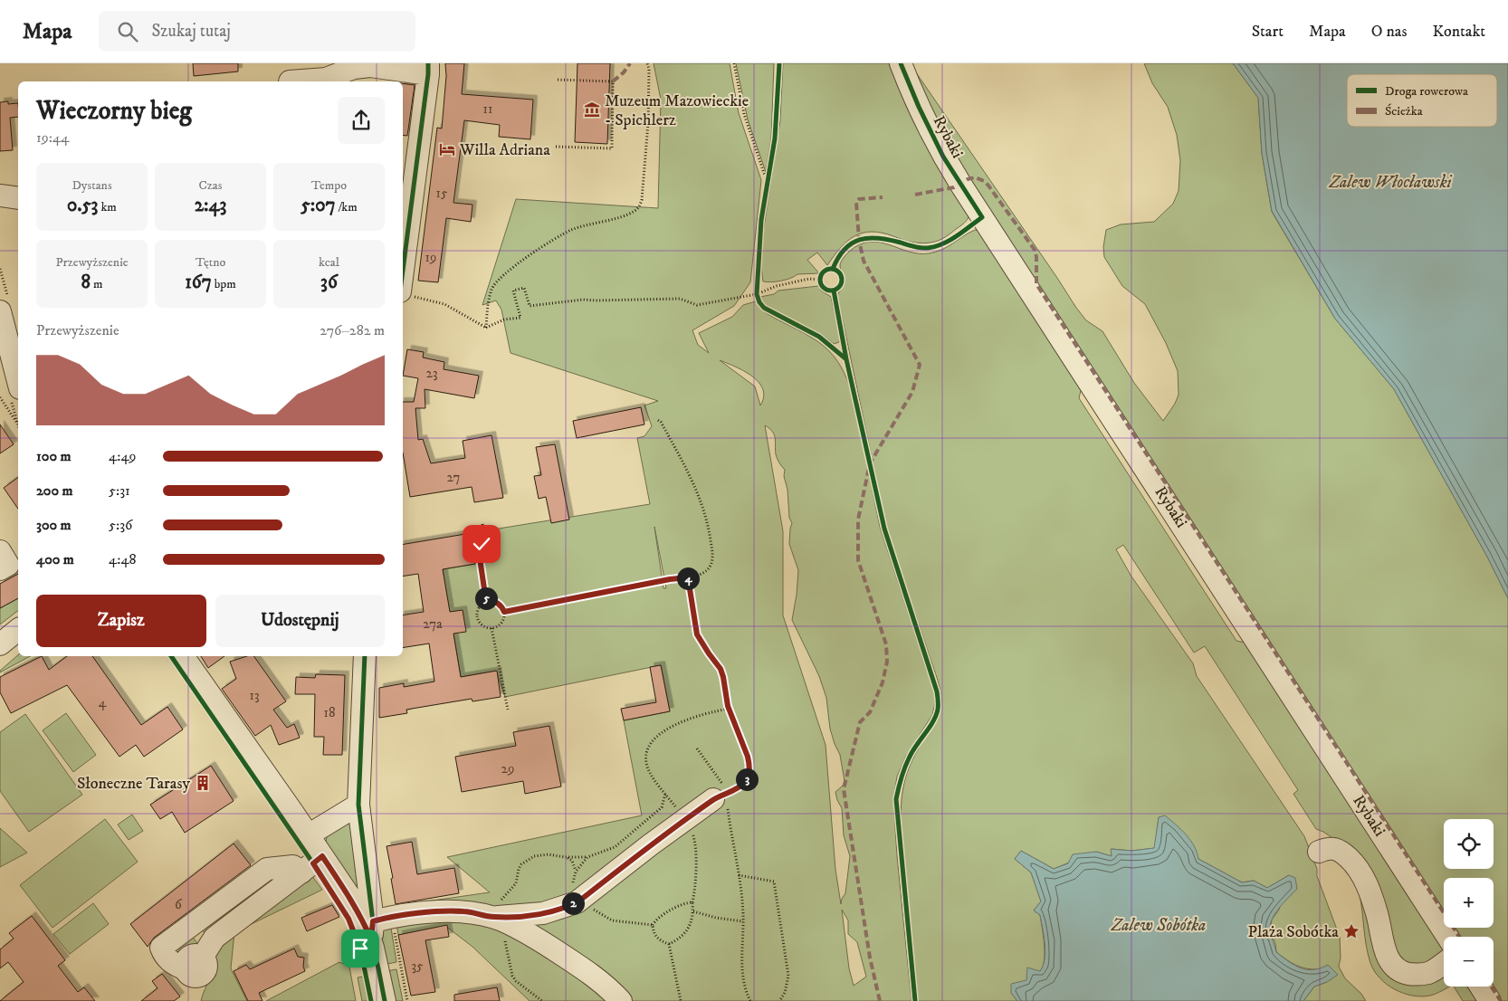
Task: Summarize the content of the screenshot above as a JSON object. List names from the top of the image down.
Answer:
{
  "streets": {
    "street": ["Rybaki"]
  },
  "water": ["Zalew Włocławski", "Zalew Sobótka"],
  "places": {
    "museum": ["Muzeum Mazowieckie - Spichlerz"],
    "hotel": ["Willa Adriana"],
    "building": ["Słoneczne Tarasy"],
    "place": ["Plaża Sobótka"]
  },
  "house_numbers": [
    "11",
    "15",
    "19",
    "23",
    "27",
    "27a",
    "13",
    "4",
    "18",
    "29",
    "6",
    "35"
  ],
  "legend": ["Droga rowerowa", "Ścieżka"],
  "page": {
    "header": "Mapa",
    "search": "Szukaj tutaj",
    "nav": [
      "Start",
      "Mapa",
      "O nas",
      "Kontakt"
    ],
    "heading": ["Wieczorny bieg", "19:44"],
    "stats": [
      ["Dystans", "0.53 km"],
      ["Czas", "2:43"],
      ["Tempo", "5:07 /km"],
      ["Przewyższenie", "8 m"],
      ["Tętno", "167 bpm"],
      ["kcal", "36"]
    ],
    "chart": ["Przewyższenie", "276–282 m"],
    "list": [
      {
        "name": "100 m",
        "note": "4:49"
      },
      {
        "name": "200 m",
        "note": "5:31"
      },
      {
        "name": "300 m",
        "note": "5:36"
      },
      {
        "name": "400 m",
        "note": "4:48"
      }
    ],
    "pins": [
      "4",
      "5",
      "3",
      "2"
    ],
    "buttons": ["Zapisz", "Udostępnij"],
    "map_buttons": ["+", "−"]
  }
}
